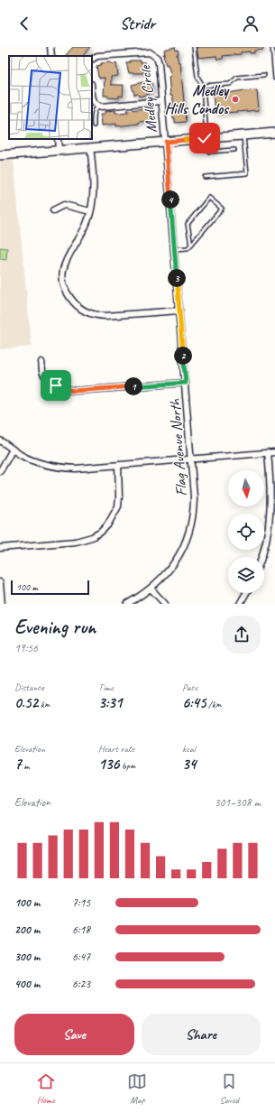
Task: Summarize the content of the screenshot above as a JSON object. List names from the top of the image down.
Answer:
{
  "streets": {
    "street": ["Medley Circle", "Flag Avenue North"]
  },
  "crossings": [
    ["Medley Circle", "Flag Avenue North"]
  ],
  "places": ["Medley Hills Condos"],
  "scale_bar": "100 m",
  "north": "bottom",
  "page": {
    "header": "Stridr",
    "pins": [
      "4",
      "3",
      "2",
      "1"
    ],
    "scale": "100 m",
    "heading": ["Evening run", "19:56"],
    "stats": [
      ["Distance", "0.52 km"],
      ["Time", "3:31"],
      ["Pace", "6:45 /km"],
      ["Elevation", "7 m"],
      ["Heart rate", "136 bpm"],
      ["kcal", "34"]
    ],
    "chart": ["Elevation", "301–308 m"],
    "list": [
      {
        "name": "100 m",
        "note": "7:15"
      },
      {
        "name": "200 m",
        "note": "6:18"
      },
      {
        "name": "300 m",
        "note": "6:47"
      },
      {
        "name": "400 m",
        "note": "6:23"
      }
    ],
    "buttons": ["Save", "Share"],
    "tabs": ["Home", "Map", "Saved"]
  }
}
